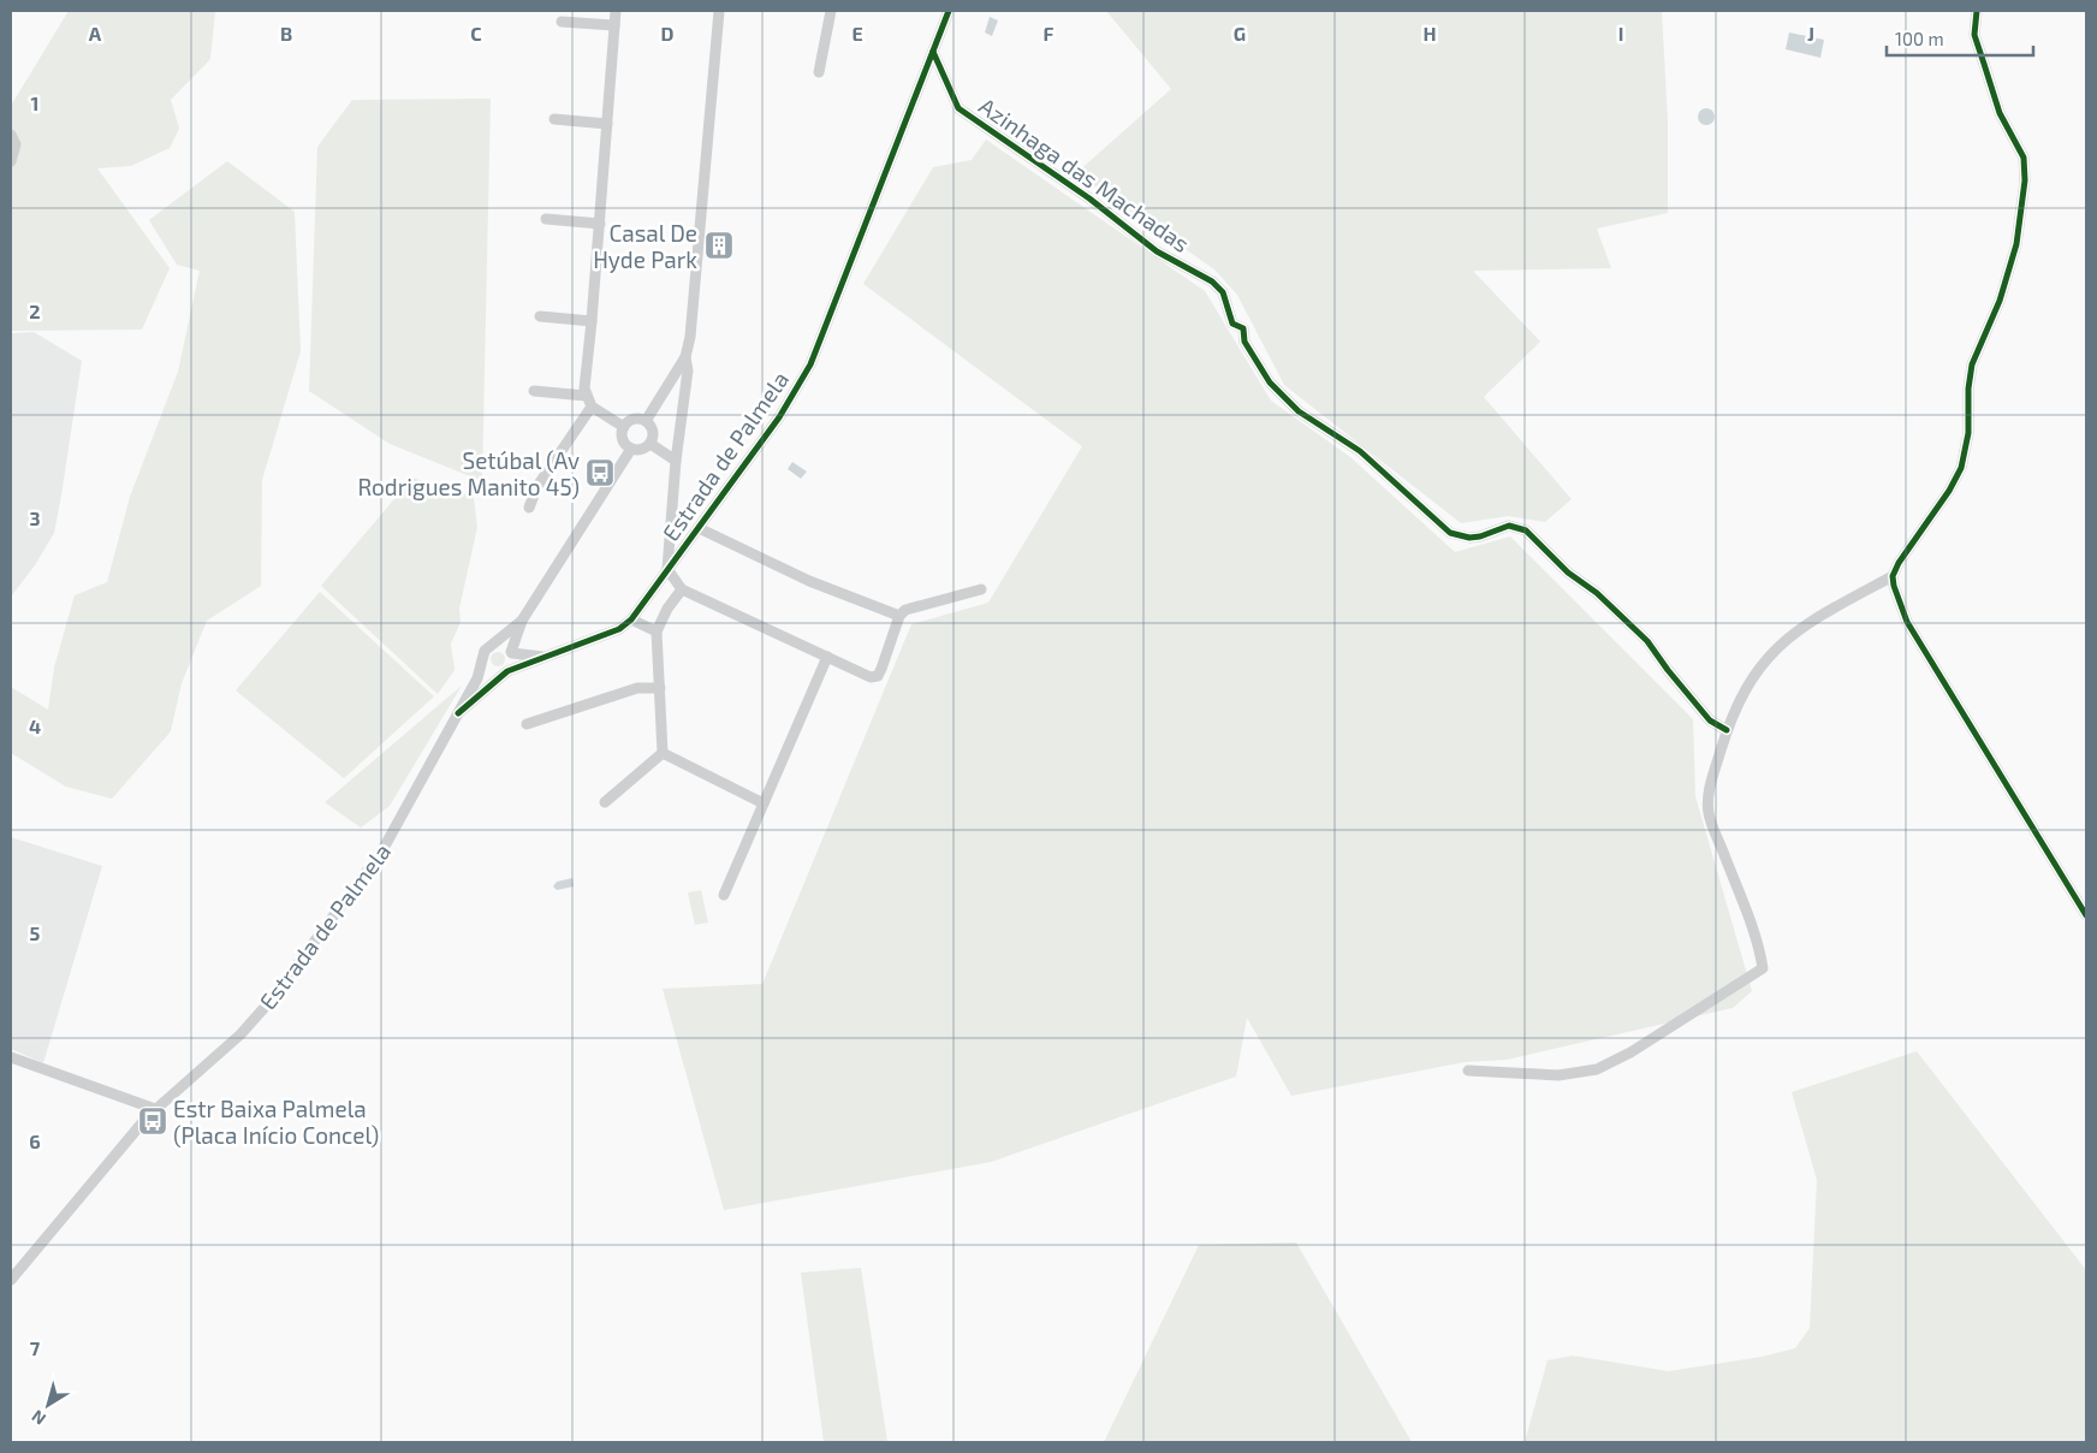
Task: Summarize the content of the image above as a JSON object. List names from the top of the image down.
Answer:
{
  "streets": {
    "street": ["Azinhaga das Machadas", "Estrada de Palmela"]
  },
  "crossings": [
    ["Azinhaga das Machadas", "Estrada de Palmela"]
  ],
  "places": {
    "building": ["Casal De Hyde Park"],
    "bus stop": ["Setúbal (Av Rodrigues Manito 45)", "Estr Baixa Palmela (Placa Início Concel)"]
  },
  "scale_bar": "100 m",
  "north": "bottom left",
  "grid": {
    "columns": [
      "A",
      "B",
      "C",
      "D",
      "E",
      "F",
      "G",
      "H",
      "I",
      "J"
    ],
    "rows": [
      "1",
      "2",
      "3",
      "4",
      "5",
      "6",
      "7"
    ]
  }
}
